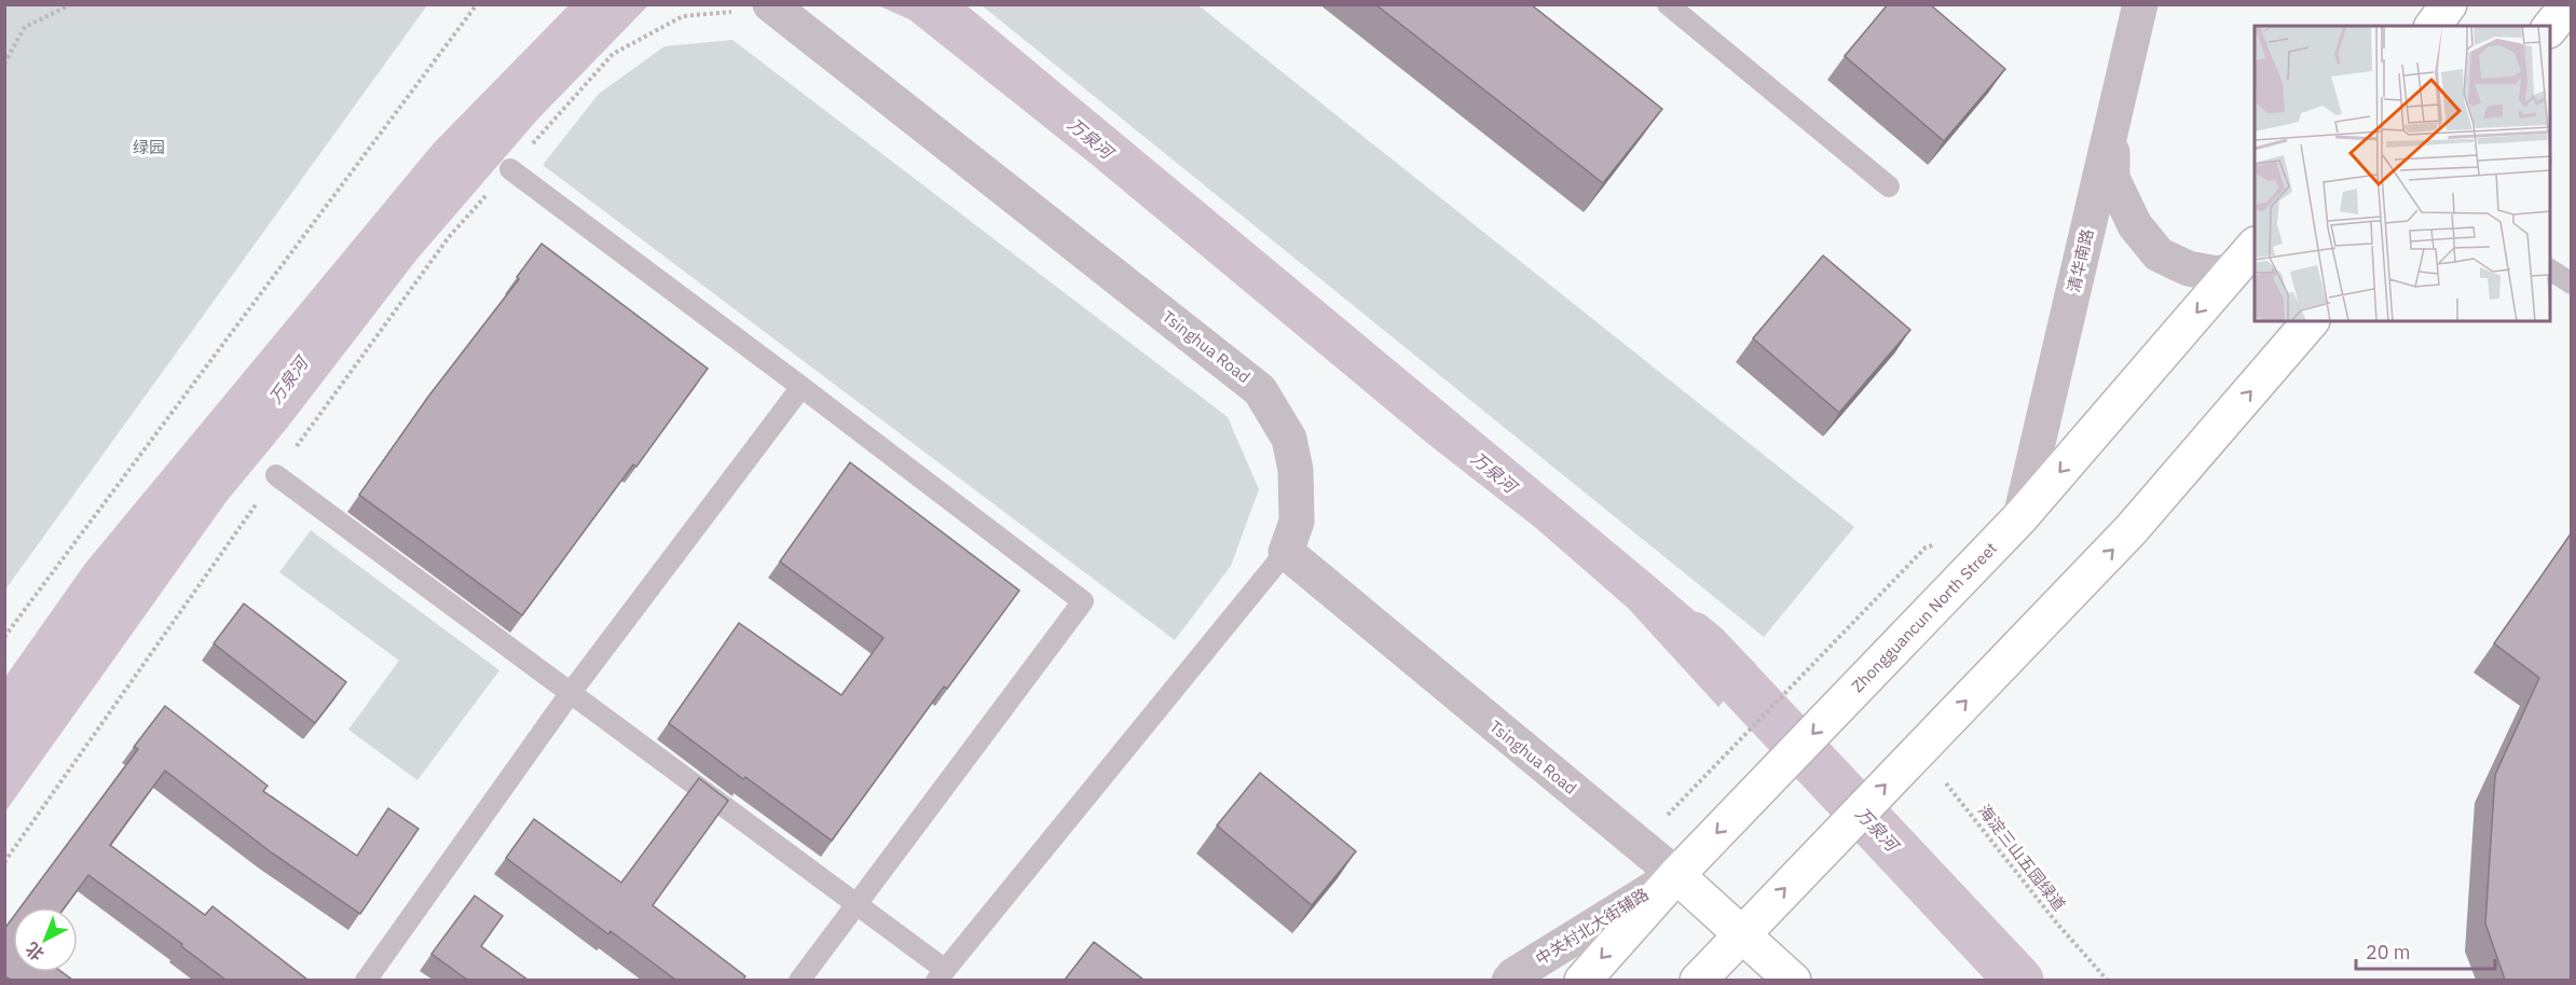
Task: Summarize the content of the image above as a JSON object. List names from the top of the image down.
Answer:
{
  "streets": {
    "main road": ["Zhongguancun North Street"],
    "street": ["清华南路", "Tsinghua Road", "中关村北大街辅路"],
    "path": ["海淀三山五园绿道"]
  },
  "crossings": [
    ["清华南路", "Zhongguancun North Street"],
    ["Tsinghua Road", "Zhongguancun North Street"],
    ["Tsinghua Road", "中关村北大街辅路"],
    ["Zhongguancun North Street", "中关村北大街辅路"]
  ],
  "water": ["万泉河"],
  "parks": ["绿园"],
  "scale_bar": "20 m",
  "north": "bottom left"
}
